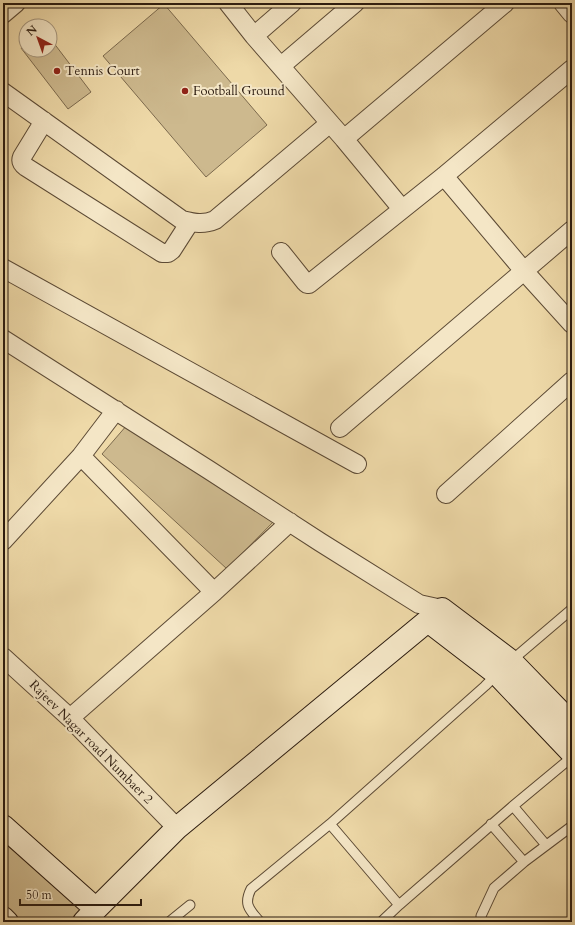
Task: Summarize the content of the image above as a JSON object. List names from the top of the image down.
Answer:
{
  "streets": {
    "street": ["Rajeev Nagar road Numbaer 2"]
  },
  "places": ["Tennis Court", "Football Ground"],
  "scale_bar": "50 m",
  "north": "top left"
}
